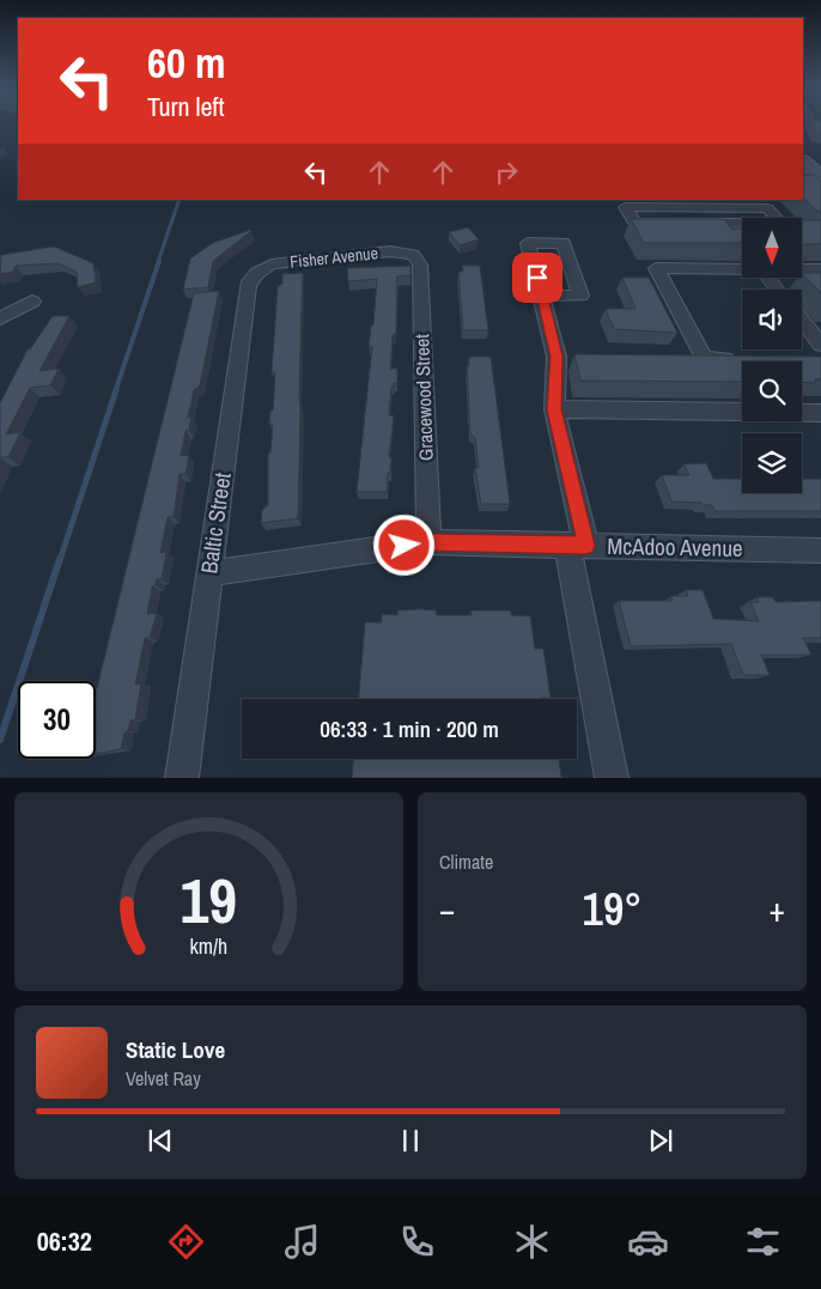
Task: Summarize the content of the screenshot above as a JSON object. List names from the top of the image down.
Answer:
{
  "streets": {
    "street": [
      "Fisher Avenue",
      "Gracewood Street",
      "Baltic Street",
      "McAdoo Avenue"
    ]
  },
  "crossings": [
    ["Fisher Avenue", "Gracewood Street"],
    ["Fisher Avenue", "Baltic Street"],
    ["Gracewood Street", "McAdoo Avenue"],
    ["Baltic Street", "McAdoo Avenue"]
  ],
  "north": "bottom",
  "page": {
    "turn": ["60 m", "Turn left"],
    "limit": "30",
    "trip": "06:33 · 1 min · 200 m",
    "tile": "Climate",
    "heat": ["−", "19°", "+"],
    "song": ["Static Love", "Velvet Ray"],
    "tabs": "06:32",
    "gauge": ["19", "km/h"]
  }
}
